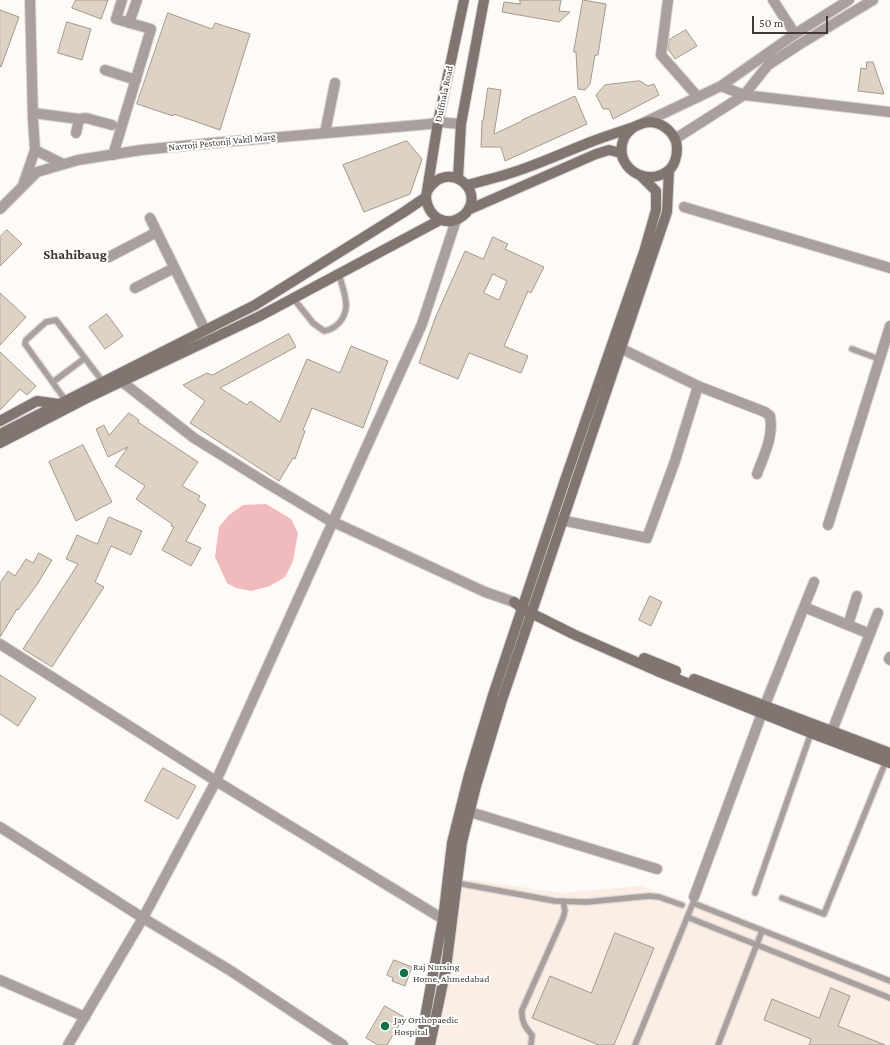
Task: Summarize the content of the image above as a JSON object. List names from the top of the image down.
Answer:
{
  "streets": {
    "main road": ["Duffnala Road"],
    "street": ["Navroji Pestonji Vakil Marg"]
  },
  "crossings": [
    ["Duffnala Road", "Navroji Pestonji Vakil Marg"]
  ],
  "districts": ["Shahibaug"],
  "places": ["Raj Nursing Home, Ahmedabad", "Jay Orthopaedic Hospital"],
  "scale_bar": "50 m"
}
